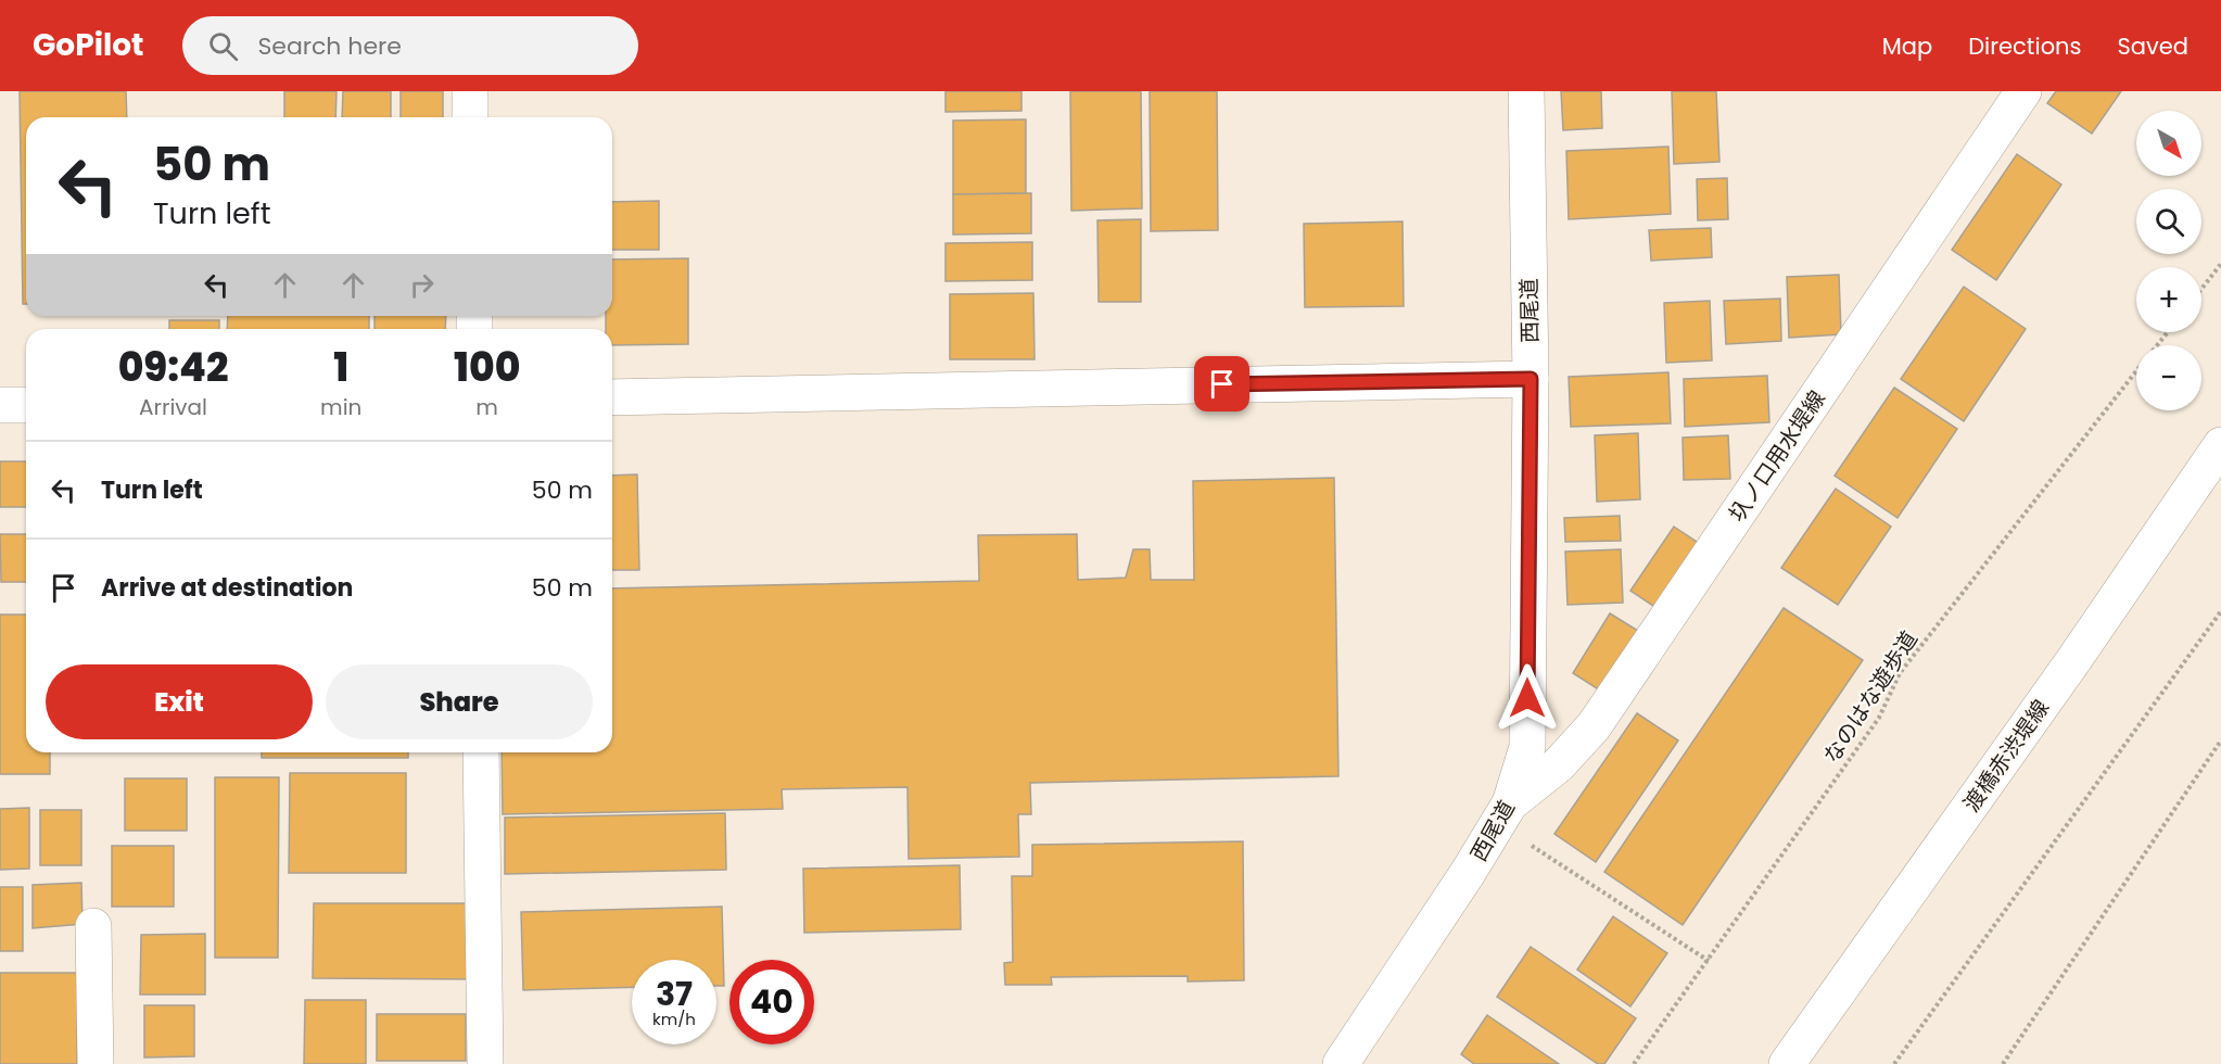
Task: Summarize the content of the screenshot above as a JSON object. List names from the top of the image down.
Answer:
{
  "streets": {
    "street": ["西尾道", "圦ノ口用水堤線", "渡橋赤渋堤線"],
    "path": ["なのはな遊歩道"]
  },
  "crossings": [
    ["西尾道", "圦ノ口用水堤線"]
  ],
  "north": "bottom right",
  "page": {
    "header": "GoPilot",
    "search": "Search here",
    "nav": ["Map", "Directions", "Saved"],
    "map_buttons": ["+", "−"],
    "turn": ["50 m", "Turn left"],
    "eta": [
      "09:42",
      "Arrival",
      "1",
      "min",
      "100",
      "m"
    ],
    "list": [
      {
        "name": "Turn left",
        "value": "50 m"
      },
      {
        "name": "Arrive at destination",
        "value": "50 m"
      }
    ],
    "buttons": ["Exit", "Share"],
    "speed": "37 km/h",
    "limit": "40"
  }
}
